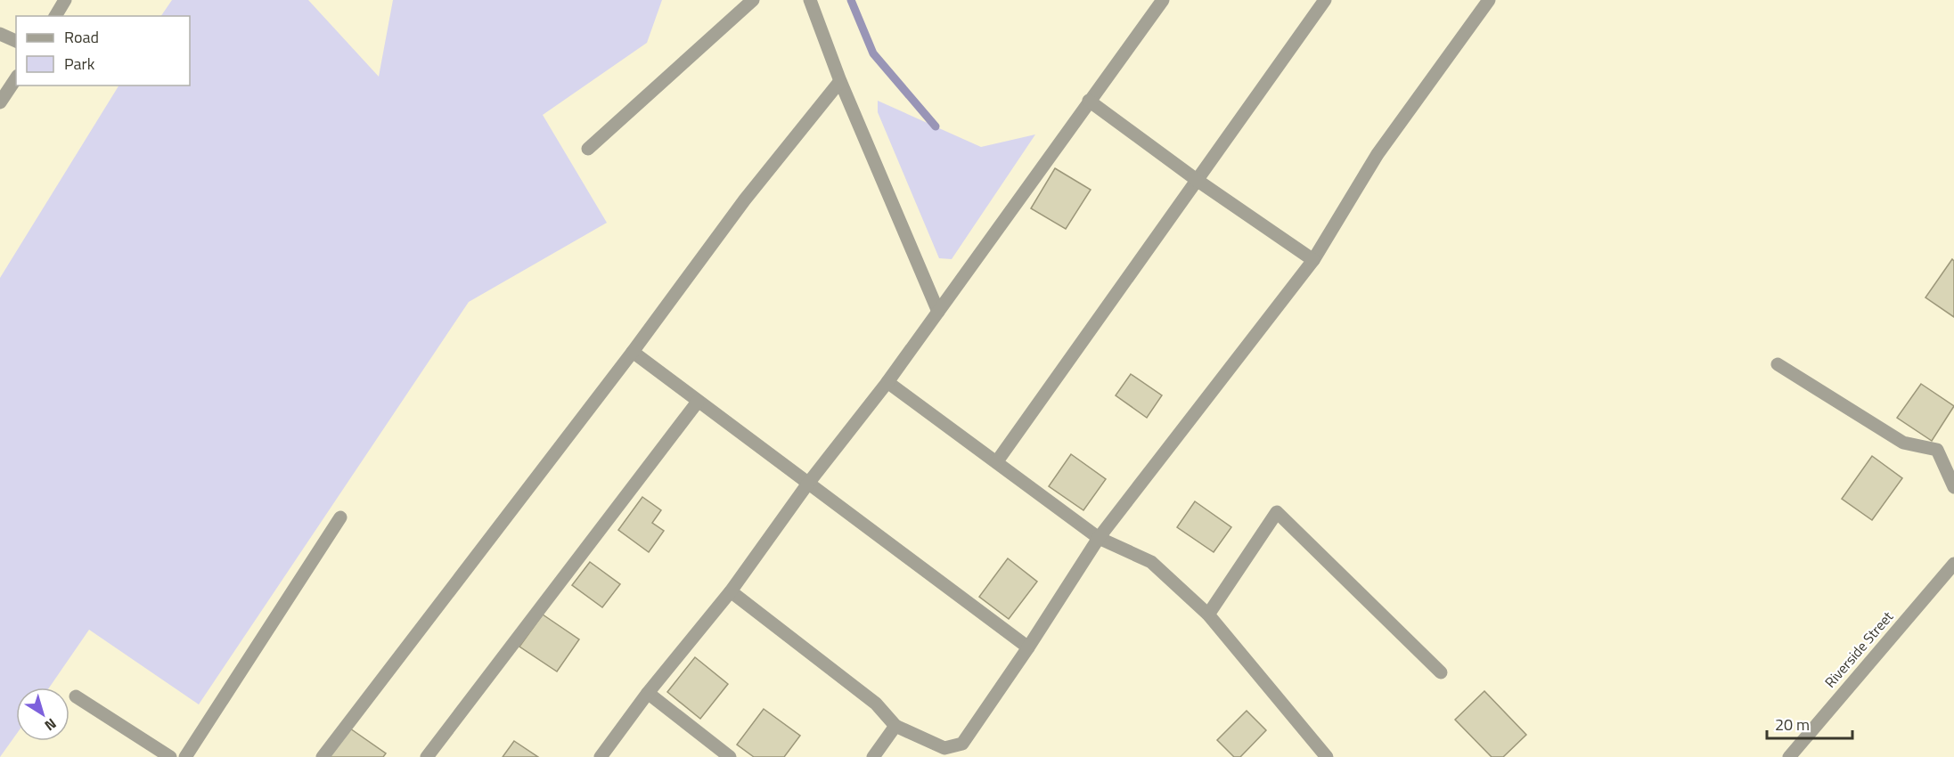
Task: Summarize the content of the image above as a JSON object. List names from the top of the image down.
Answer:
{
  "streets": {
    "street": ["Riverside Street"]
  },
  "legend": ["Road", "Park"],
  "scale_bar": "20 m",
  "north": "bottom right"
}
